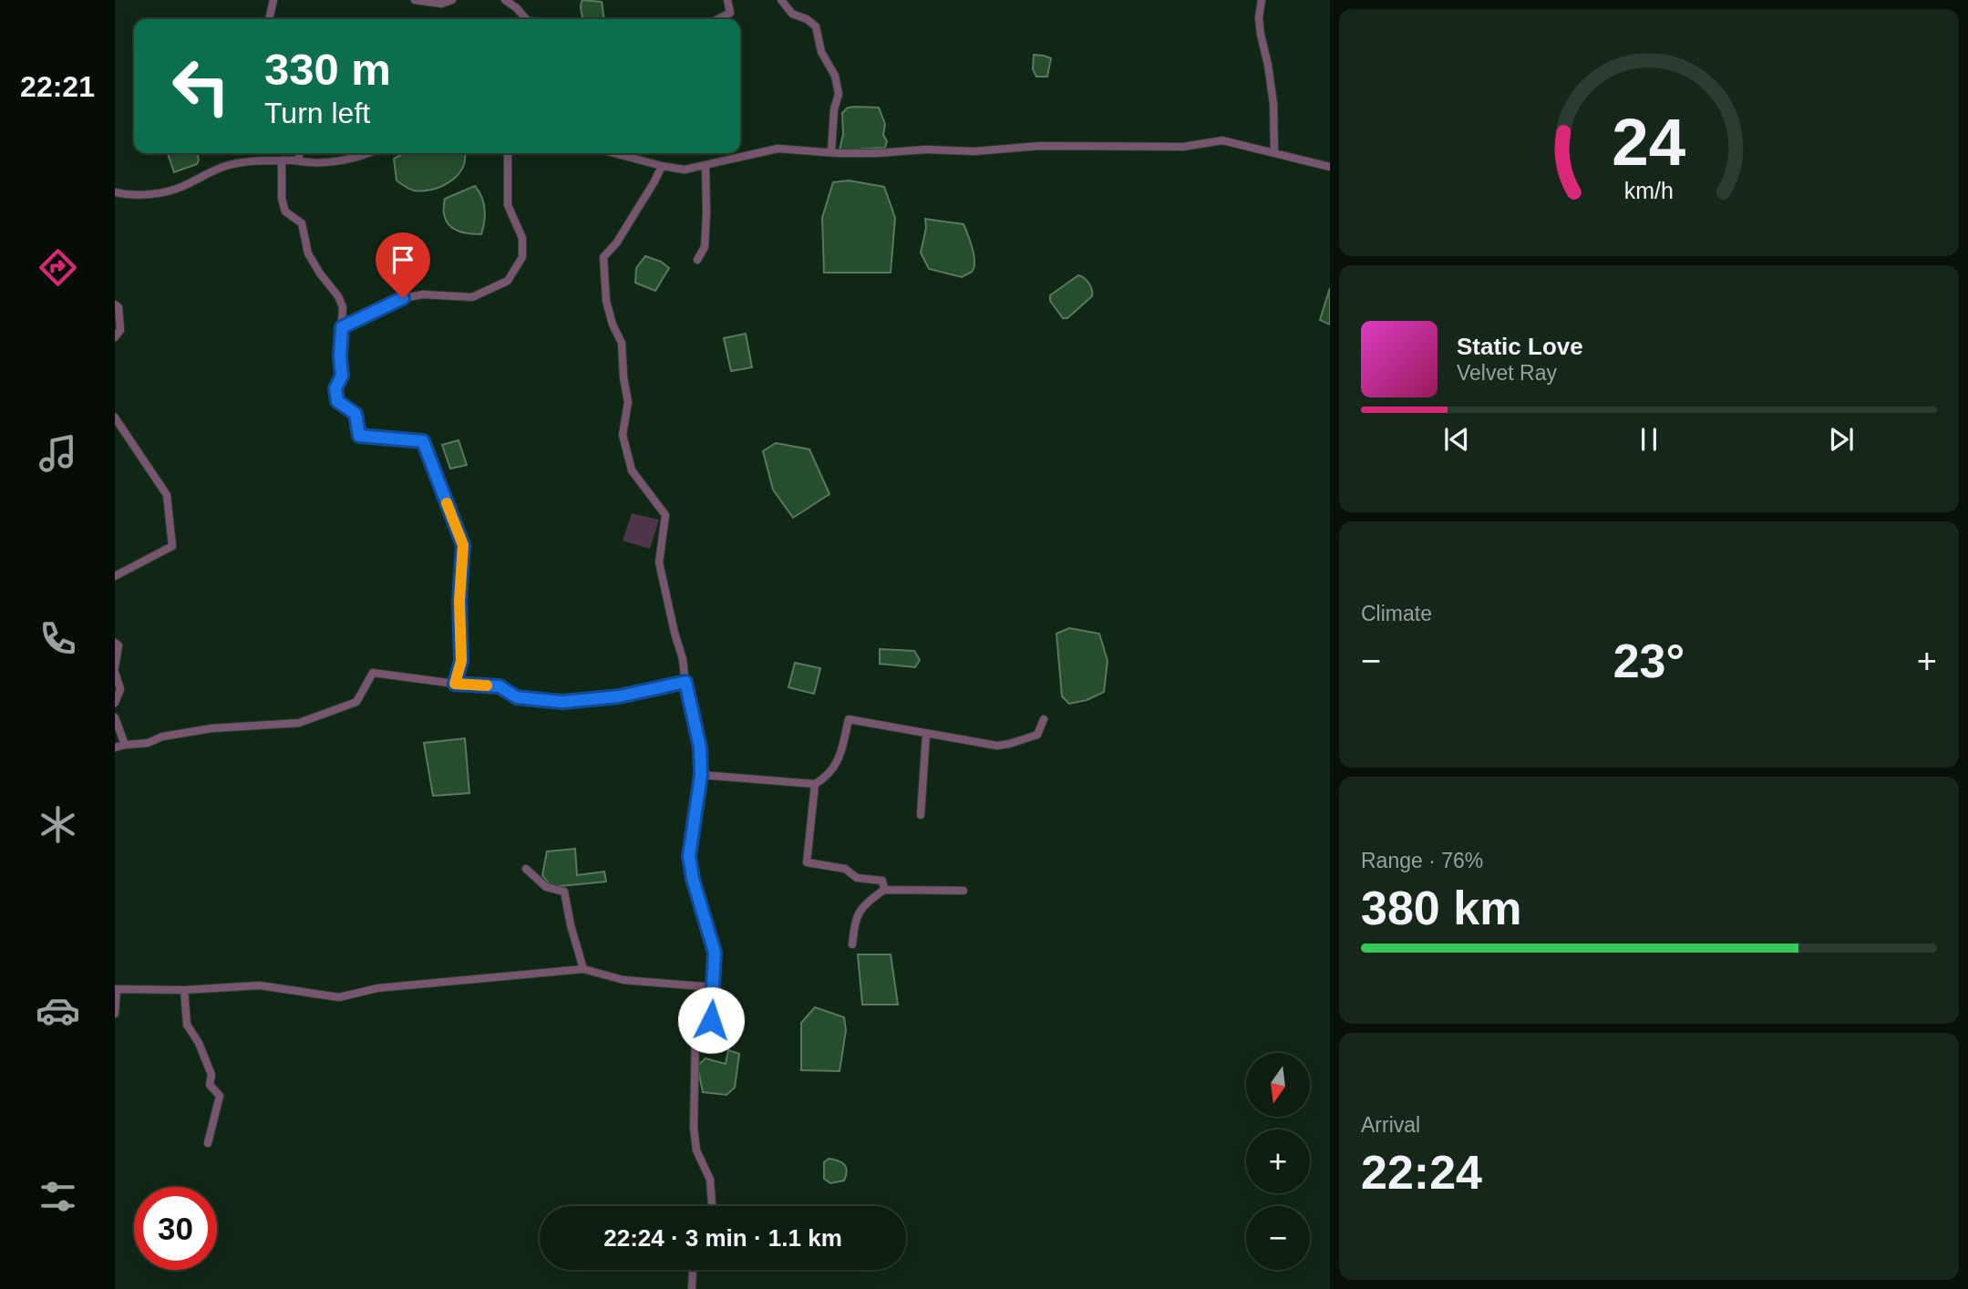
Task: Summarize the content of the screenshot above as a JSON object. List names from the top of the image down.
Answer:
{
  "north": "bottom",
  "page": {
    "tabs": "22:21",
    "turn": ["330 m", "Turn left"],
    "song": ["Static Love", "Velvet Ray"],
    "tile": [
      "Climate",
      ["Range · 76%", "380 km"],
      ["Arrival", "22:24"]
    ],
    "heat": ["−", "23°", "+"],
    "map_buttons": ["+", "−"],
    "limit": "30",
    "trip": "22:24 · 3 min · 1.1 km",
    "gauge": ["24", "km/h"]
  }
}
